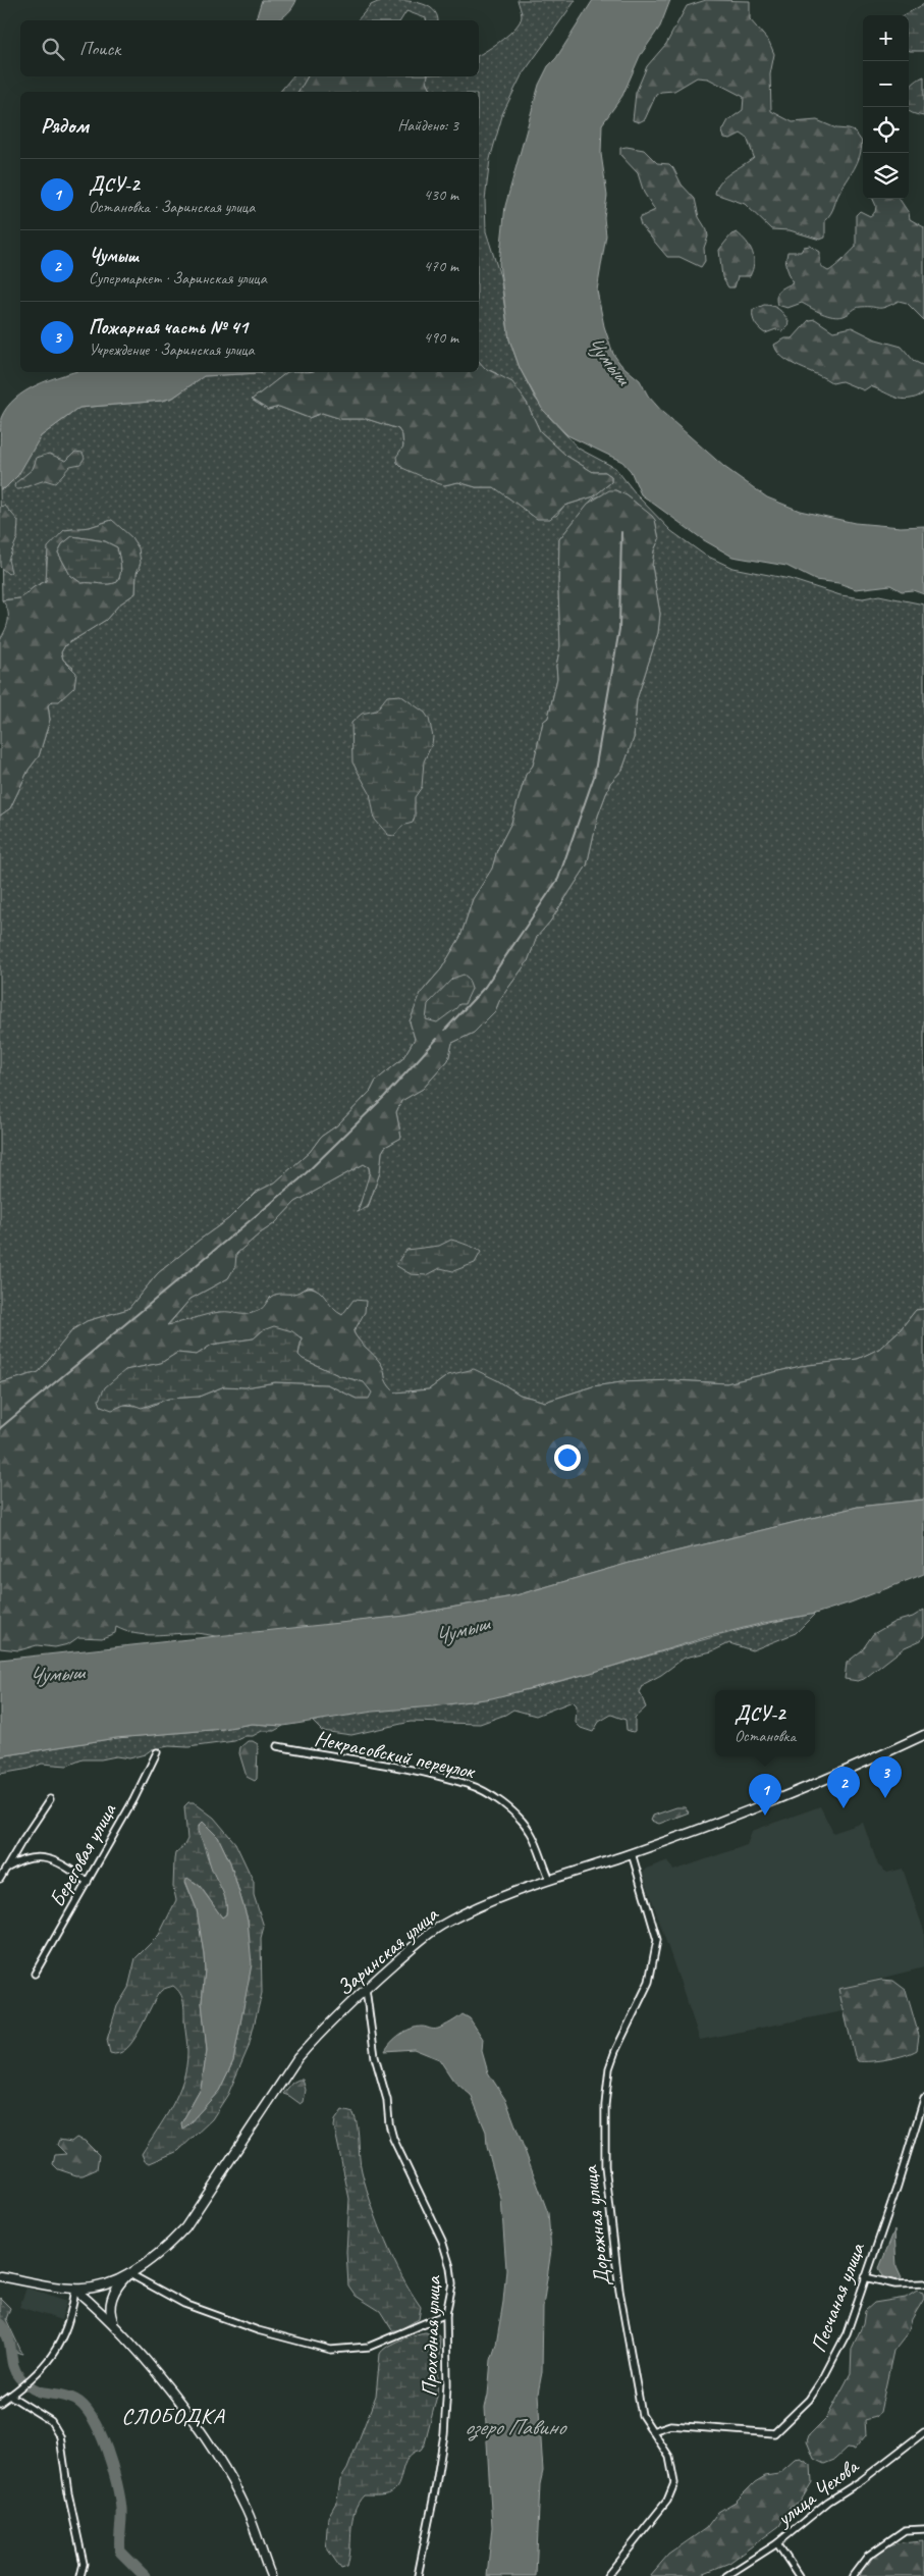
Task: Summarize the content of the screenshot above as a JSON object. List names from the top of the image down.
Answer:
{
  "streets": {
    "street": [
      "Некрасовский переулок",
      "Береговая улица",
      "Заринская улица",
      "Дорожная улица",
      "Песчаная улица",
      "Проходная улица",
      "улица Чехова"
    ]
  },
  "crossings": [
    ["Некрасовский переулок", "Заринская улица"],
    ["Заринская улица", "Дорожная улица"],
    ["Заринская улица", "Проходная улица"],
    ["Дорожная улица", "Песчаная улица"]
  ],
  "districts": ["СЛОБОДКА"],
  "water": ["Чумыш", "озеро Павино"],
  "page": {
    "map_buttons": ["+", "−"],
    "search": "Поиск",
    "heading": ["Рядом", "Найдено: 3"],
    "list": [
      {
        "mark": "1",
        "name": "ДСУ-2",
        "note": "Остановка · Заринская улица",
        "value": "430 m"
      },
      {
        "mark": "2",
        "name": "Чумыш",
        "note": "Супермаркет · Заринская улица",
        "value": "470 m"
      },
      {
        "mark": "3",
        "name": "Пожарная часть № 41",
        "note": "Учреждение · Заринская улица",
        "value": "490 m"
      }
    ],
    "popup": ["ДСУ-2", "Остановка"],
    "pins": ["3", "2", "1"]
  }
}
